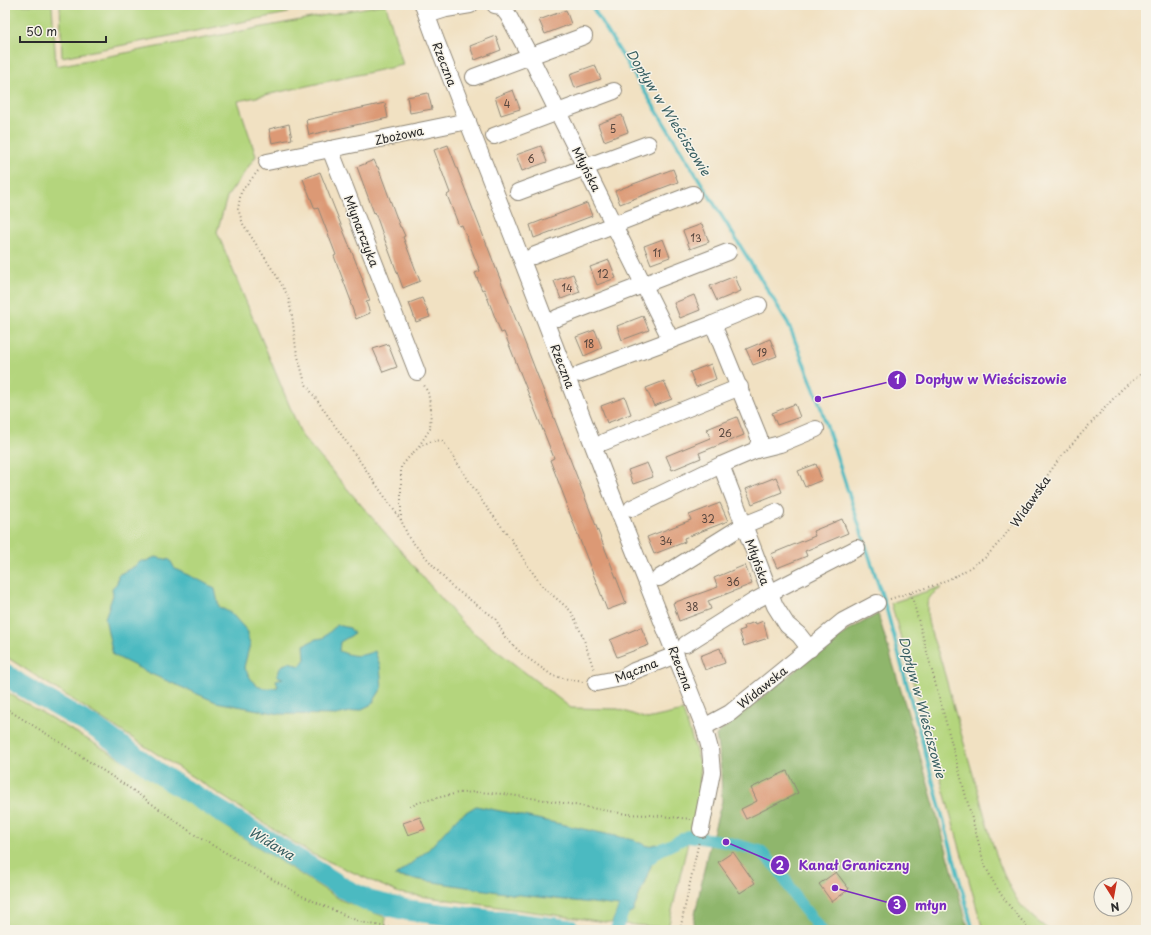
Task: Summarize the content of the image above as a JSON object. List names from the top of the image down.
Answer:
{
  "streets": {
    "street": [
      "Rzeczna",
      "Zbożowa",
      "Młyńska",
      "Młynarczyka",
      "Widawska",
      "Mączna"
    ]
  },
  "crossings": [
    ["Rzeczna", "Zbożowa"],
    ["Rzeczna", "Widawska"],
    ["Rzeczna", "Mączna"],
    ["Zbożowa", "Młynarczyka"],
    ["Młyńska", "Widawska"],
    ["Młyńska", "Mączna"]
  ],
  "water": ["Dopływ w Wieściszowie", "Widawa"],
  "places": ["Dopływ w Wieściszowie", "Kanał Graniczny", "młyn"],
  "house_numbers": [
    "4",
    "5",
    "6",
    "13",
    "11",
    "12",
    "14",
    "18",
    "19",
    "26",
    "32",
    "34",
    "36",
    "38"
  ],
  "scale_bar": "50 m",
  "north": "bottom"
}
